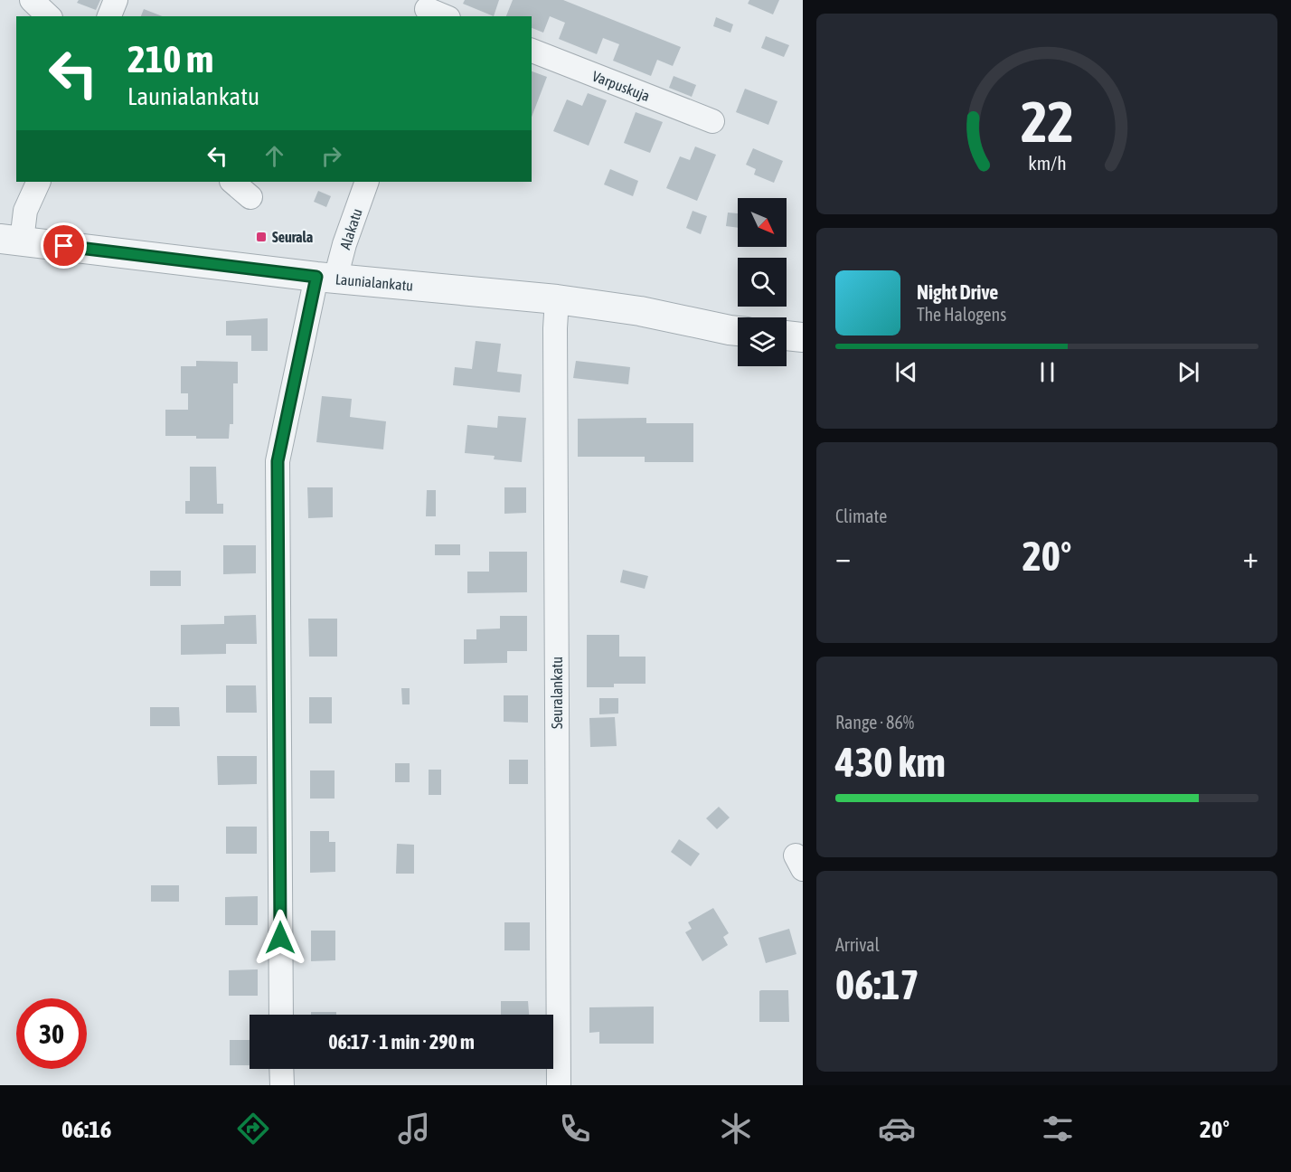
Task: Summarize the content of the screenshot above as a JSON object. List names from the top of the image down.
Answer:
{
  "streets": {
    "street": [
      "Varpuskuja",
      "Alakatu",
      "Launialankatu",
      "Seuralankatu"
    ]
  },
  "crossings": [
    ["Alakatu", "Launialankatu"],
    ["Launialankatu", "Seuralankatu"]
  ],
  "places": {
    "transit": ["Seurala"]
  },
  "north": "bottom right",
  "page": {
    "turn": ["210 m", "Launialankatu"],
    "song": ["Night Drive", "The Halogens"],
    "tile": [
      "Climate",
      ["Range · 86%", "430 km"],
      ["Arrival", "06:17"]
    ],
    "heat": ["−", "20°", "+"],
    "limit": "30",
    "trip": "06:17 · 1 min · 290 m",
    "tabs": ["06:16", "20°"],
    "gauge": ["22", "km/h"]
  }
}
